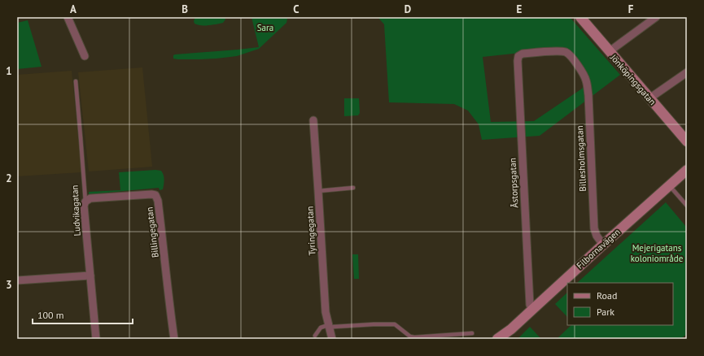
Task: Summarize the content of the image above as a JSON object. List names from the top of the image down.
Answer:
{
  "streets": {
    "street": [
      "Jönköpingsgatan",
      "Billesholmsgatan",
      "Åstorpsgatan",
      "Ludvikagatan",
      "Tyringegatan",
      "Billingegatan",
      "Filbornavägen"
    ]
  },
  "crossings": [
    ["Billesholmsgatan", "Åstorpsgatan"],
    ["Billesholmsgatan", "Filbornavägen"],
    ["Åstorpsgatan", "Filbornavägen"],
    ["Ludvikagatan", "Billingegatan"]
  ],
  "parks": ["Sara", "Mejerigatans koloniområde"],
  "legend": ["Road", "Park"],
  "scale_bar": "100 m",
  "grid": {
    "columns": [
      "A",
      "B",
      "C",
      "D",
      "E",
      "F"
    ],
    "rows": ["1", "2", "3"]
  }
}
